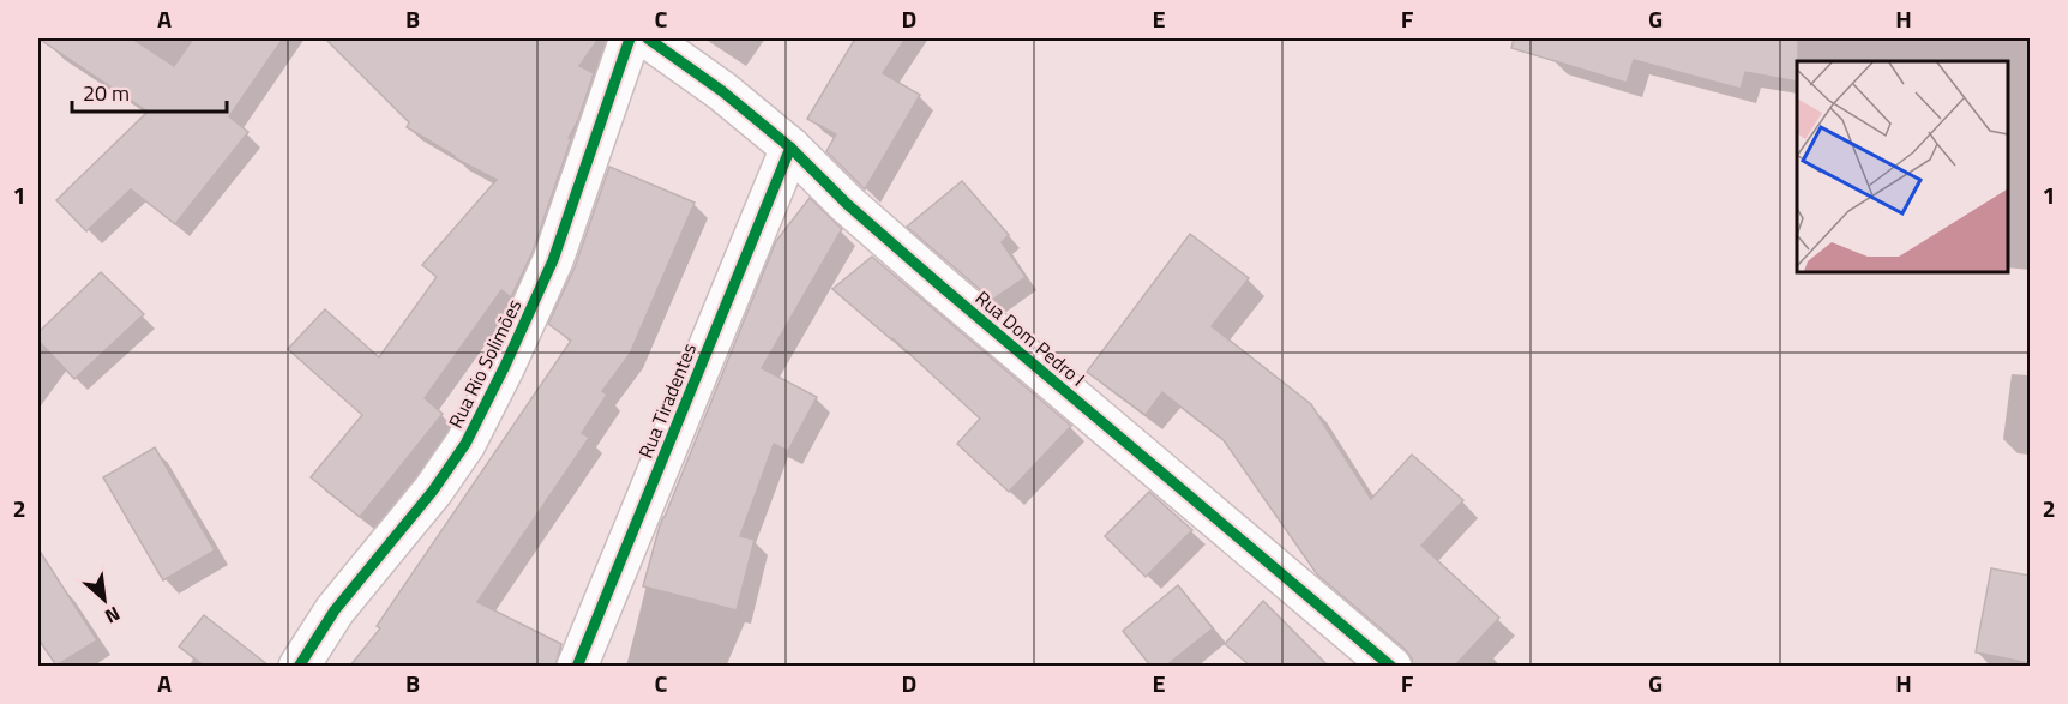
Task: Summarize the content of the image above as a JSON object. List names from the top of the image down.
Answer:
{
  "streets": {
    "street": ["Rua Dom Pedro I", "Rua Rio Solimões", "Rua Tiradentes"]
  },
  "crossings": [
    ["Rua Dom Pedro I", "Rua Tiradentes"]
  ],
  "scale_bar": "20 m",
  "north": "bottom right",
  "grid": {
    "columns": [
      "A",
      "B",
      "C",
      "D",
      "E",
      "F",
      "G",
      "H"
    ],
    "rows": ["1", "2"]
  }
}
